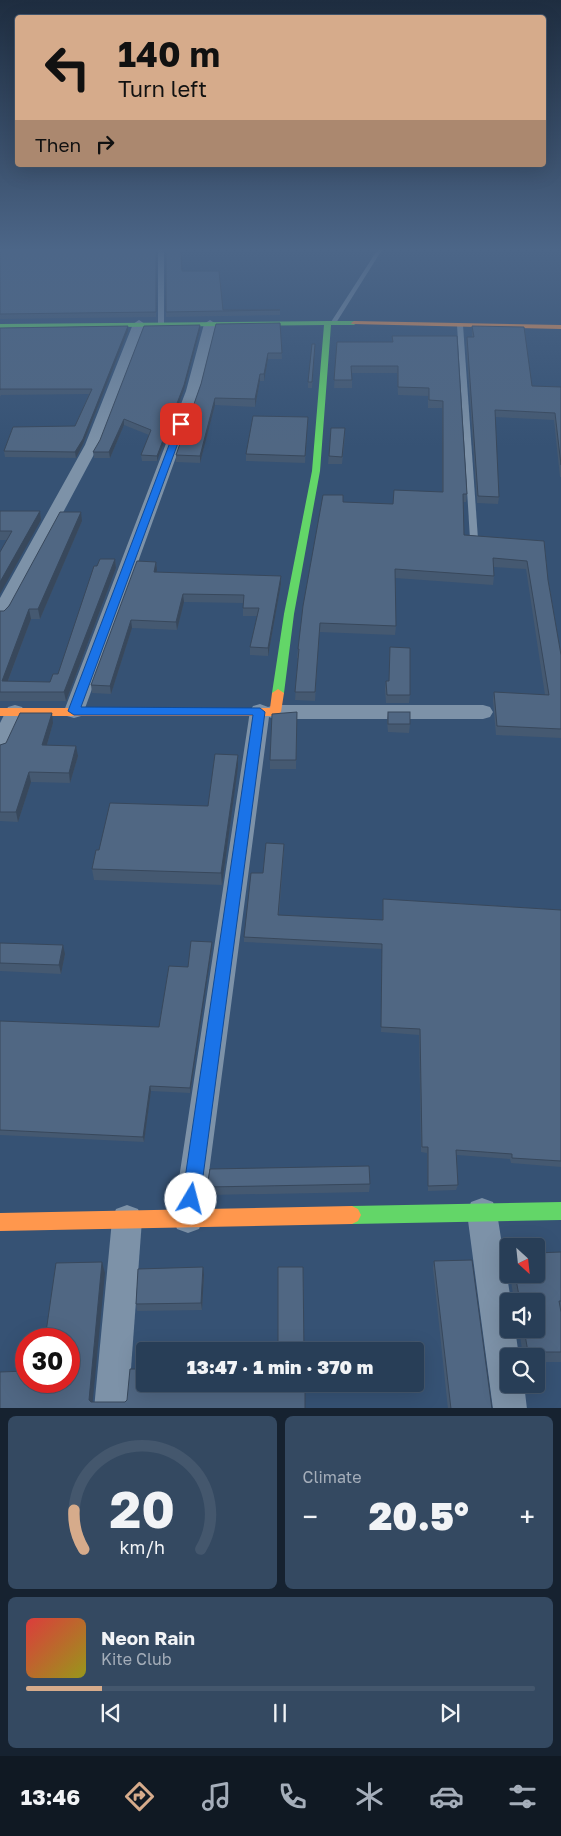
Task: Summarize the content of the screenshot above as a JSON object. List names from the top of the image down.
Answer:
{
  "north": "bottom right",
  "page": {
    "turn": ["140 m", "Turn left"],
    "then": "Then",
    "limit": "30",
    "trip": "13:47 · 1 min · 370 m",
    "tile": "Climate",
    "heat": ["−", "20.5°", "+"],
    "song": ["Neon Rain", "Kite Club"],
    "tabs": "13:46",
    "gauge": ["20", "km/h"]
  }
}
